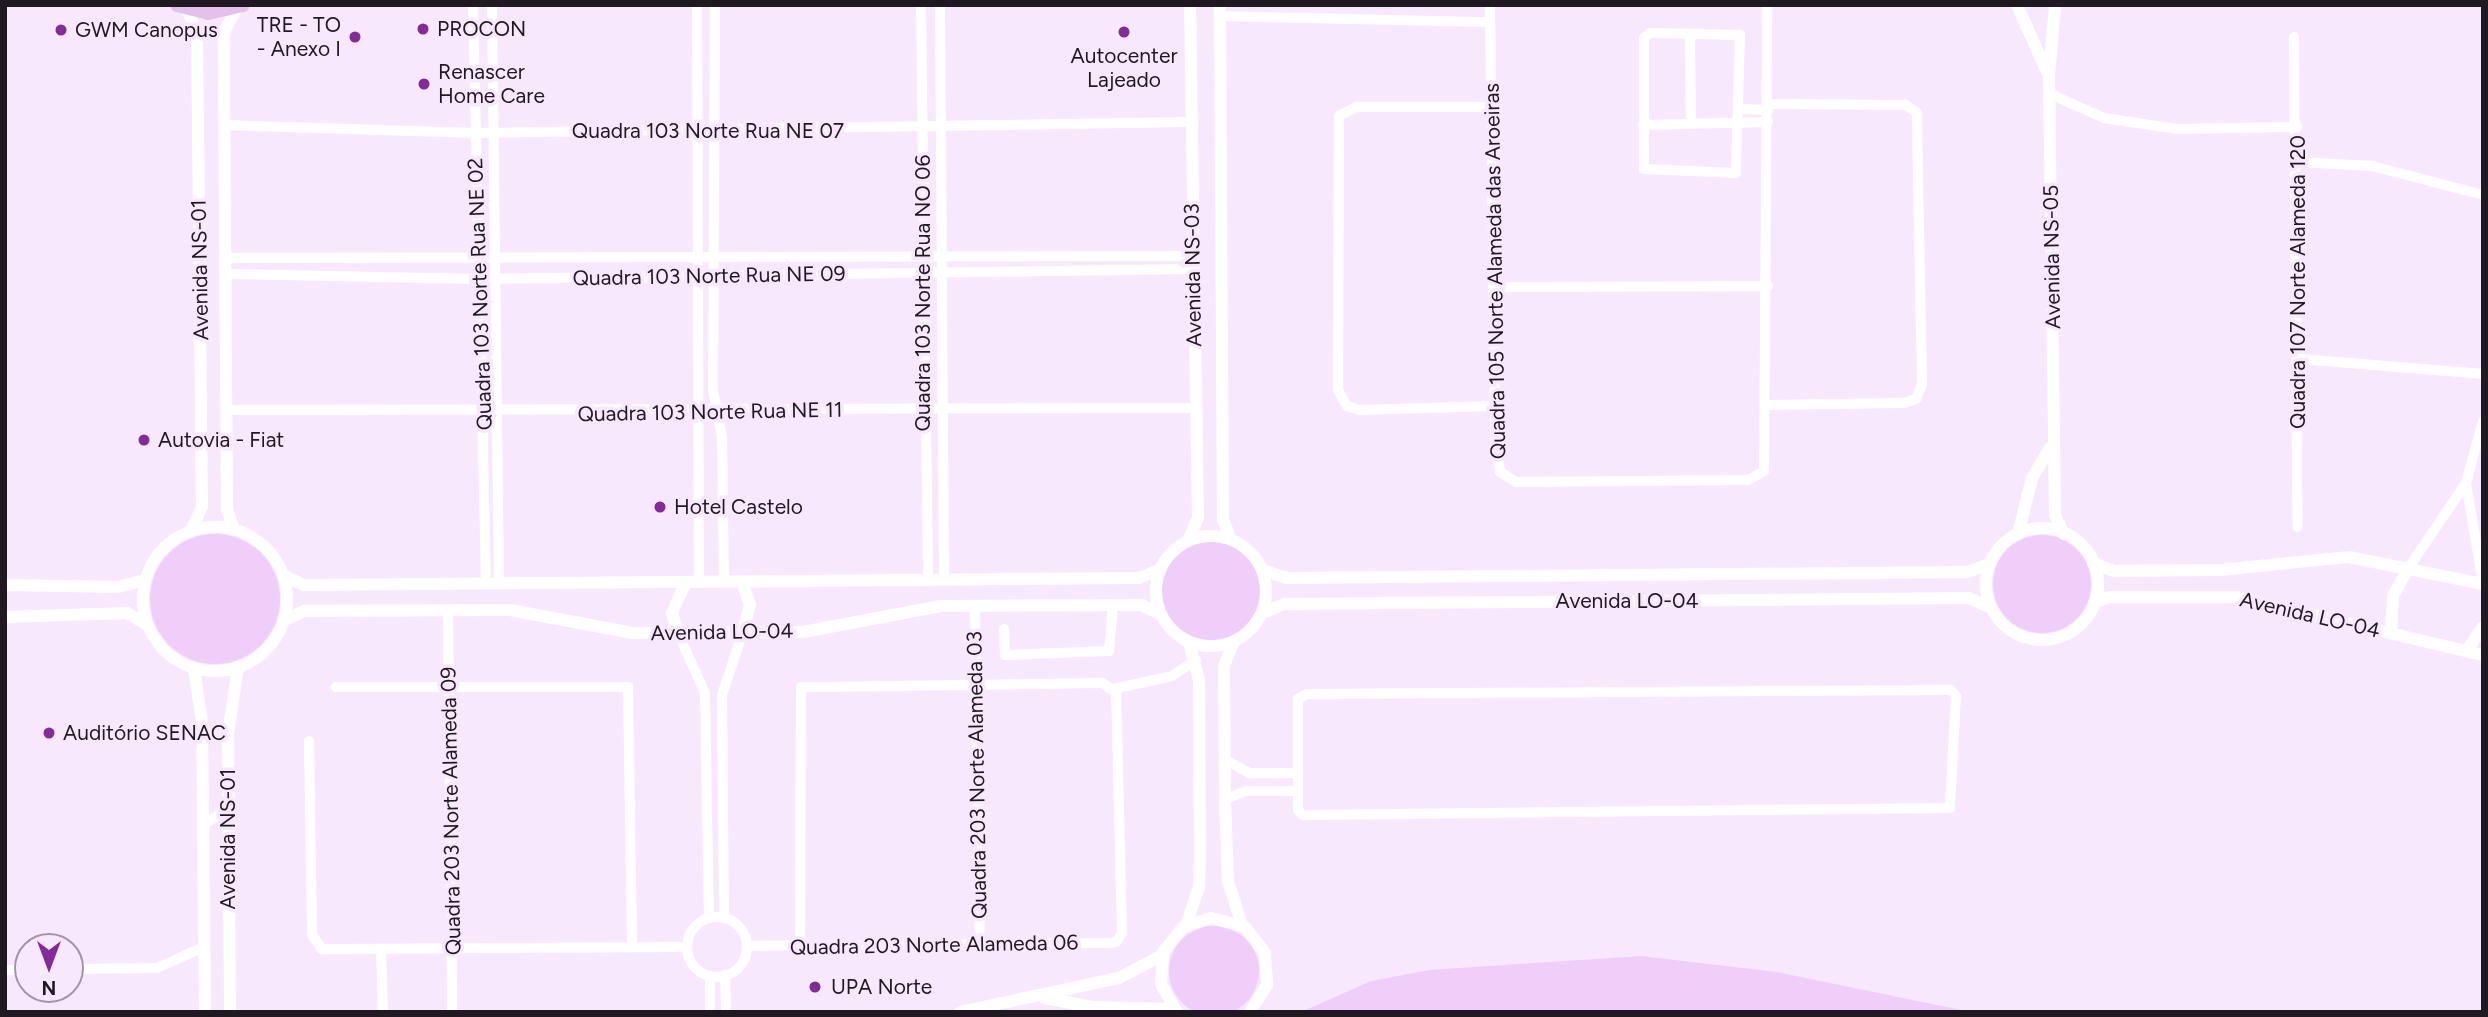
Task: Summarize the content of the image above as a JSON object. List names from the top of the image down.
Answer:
{
  "streets": {
    "main road": ["Avenida NS-01"],
    "street": [
      "Quadra 103 Norte Rua NE 07",
      "Avenida NS-05",
      "Quadra 105 Norte Alameda das Aroeiras",
      "Avenida NS-03",
      "Quadra 103 Norte Rua NE 09",
      "Quadra 107 Norte Alameda 120",
      "Quadra 103 Norte Rua NO 06",
      "Quadra 103 Norte Rua NE 02",
      "Quadra 103 Norte Rua NE 11",
      "Avenida LO-04",
      "Quadra 203 Norte Alameda 03",
      "Quadra 203 Norte Alameda 09",
      "Quadra 203 Norte Alameda 06"
    ]
  },
  "crossings": [
    ["Quadra 103 Norte Rua NE 07", "Avenida NS-01"],
    ["Quadra 103 Norte Rua NE 07", "Avenida NS-03"],
    ["Quadra 103 Norte Rua NE 07", "Quadra 103 Norte Rua NO 06"],
    ["Quadra 103 Norte Rua NE 07", "Quadra 103 Norte Rua NE 02"],
    ["Avenida NS-05", "Avenida LO-04"],
    ["Avenida NS-01", "Quadra 103 Norte Rua NE 09"],
    ["Avenida NS-01", "Quadra 103 Norte Rua NE 11"],
    ["Avenida NS-01", "Avenida LO-04"],
    ["Avenida NS-03", "Quadra 103 Norte Rua NE 09"],
    ["Avenida NS-03", "Quadra 103 Norte Rua NE 11"],
    ["Avenida NS-03", "Avenida LO-04"],
    ["Quadra 103 Norte Rua NE 09", "Quadra 103 Norte Rua NO 06"],
    ["Quadra 103 Norte Rua NE 09", "Quadra 103 Norte Rua NE 02"],
    ["Quadra 103 Norte Rua NO 06", "Quadra 103 Norte Rua NE 11"],
    ["Quadra 103 Norte Rua NE 02", "Quadra 103 Norte Rua NE 11"],
    ["Avenida LO-04", "Quadra 203 Norte Alameda 03"],
    ["Avenida LO-04", "Quadra 203 Norte Alameda 09"],
    ["Quadra 203 Norte Alameda 03", "Quadra 203 Norte Alameda 06"]
  ],
  "places": [
    "PROCON",
    "GWM Canopus",
    "Autocenter Lajeado",
    "TRE - TO - Anexo I",
    "Renascer Home Care",
    "Autovia - Fiat",
    "Hotel Castelo",
    "Auditório SENAC",
    "UPA Norte"
  ],
  "north": "bottom"
}
